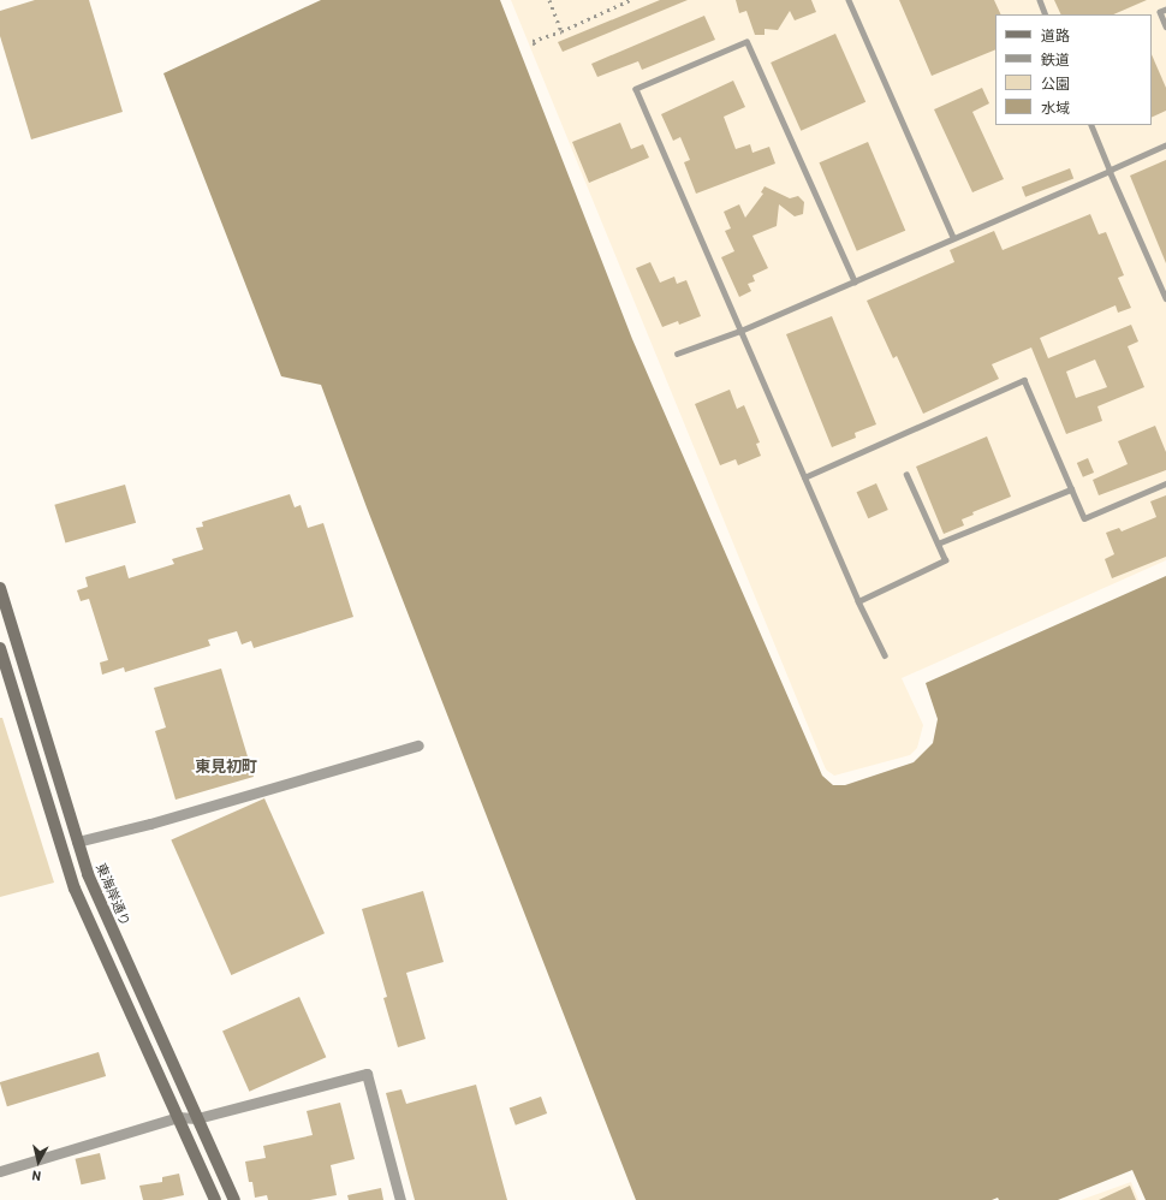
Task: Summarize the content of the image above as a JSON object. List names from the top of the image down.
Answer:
{
  "streets": {
    "street": ["東海岸通り"]
  },
  "districts": ["東見初町"],
  "legend": [
    "道路",
    "鉄道",
    "公園",
    "水域"
  ],
  "north": "bottom"
}
